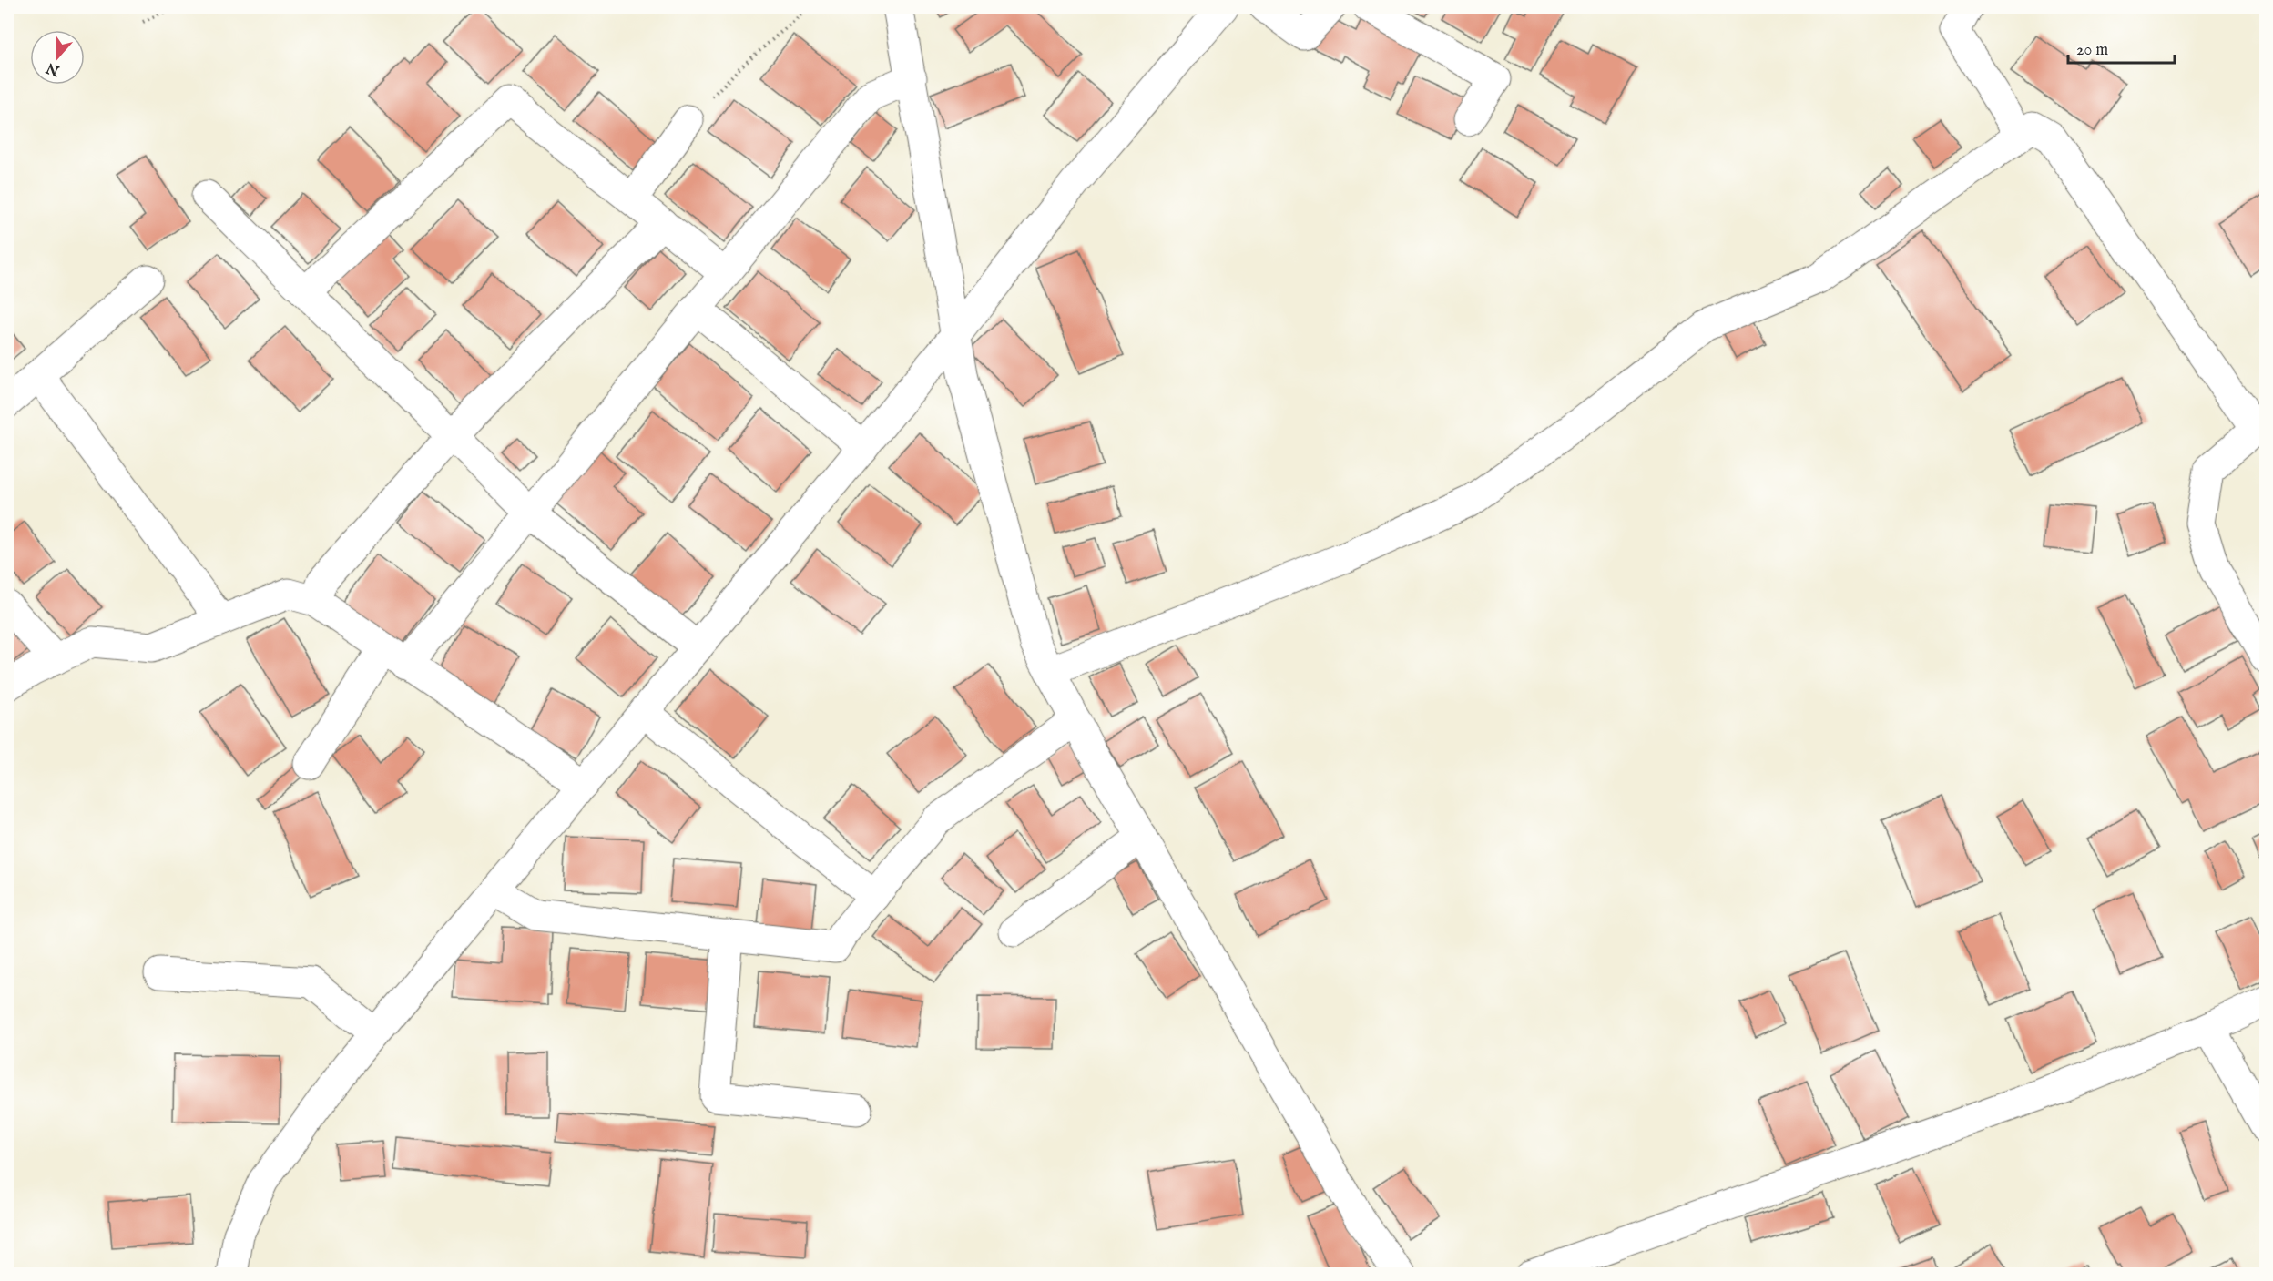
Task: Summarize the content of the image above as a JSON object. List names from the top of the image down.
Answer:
{
  "scale_bar": "20 m",
  "north": "bottom"
}
